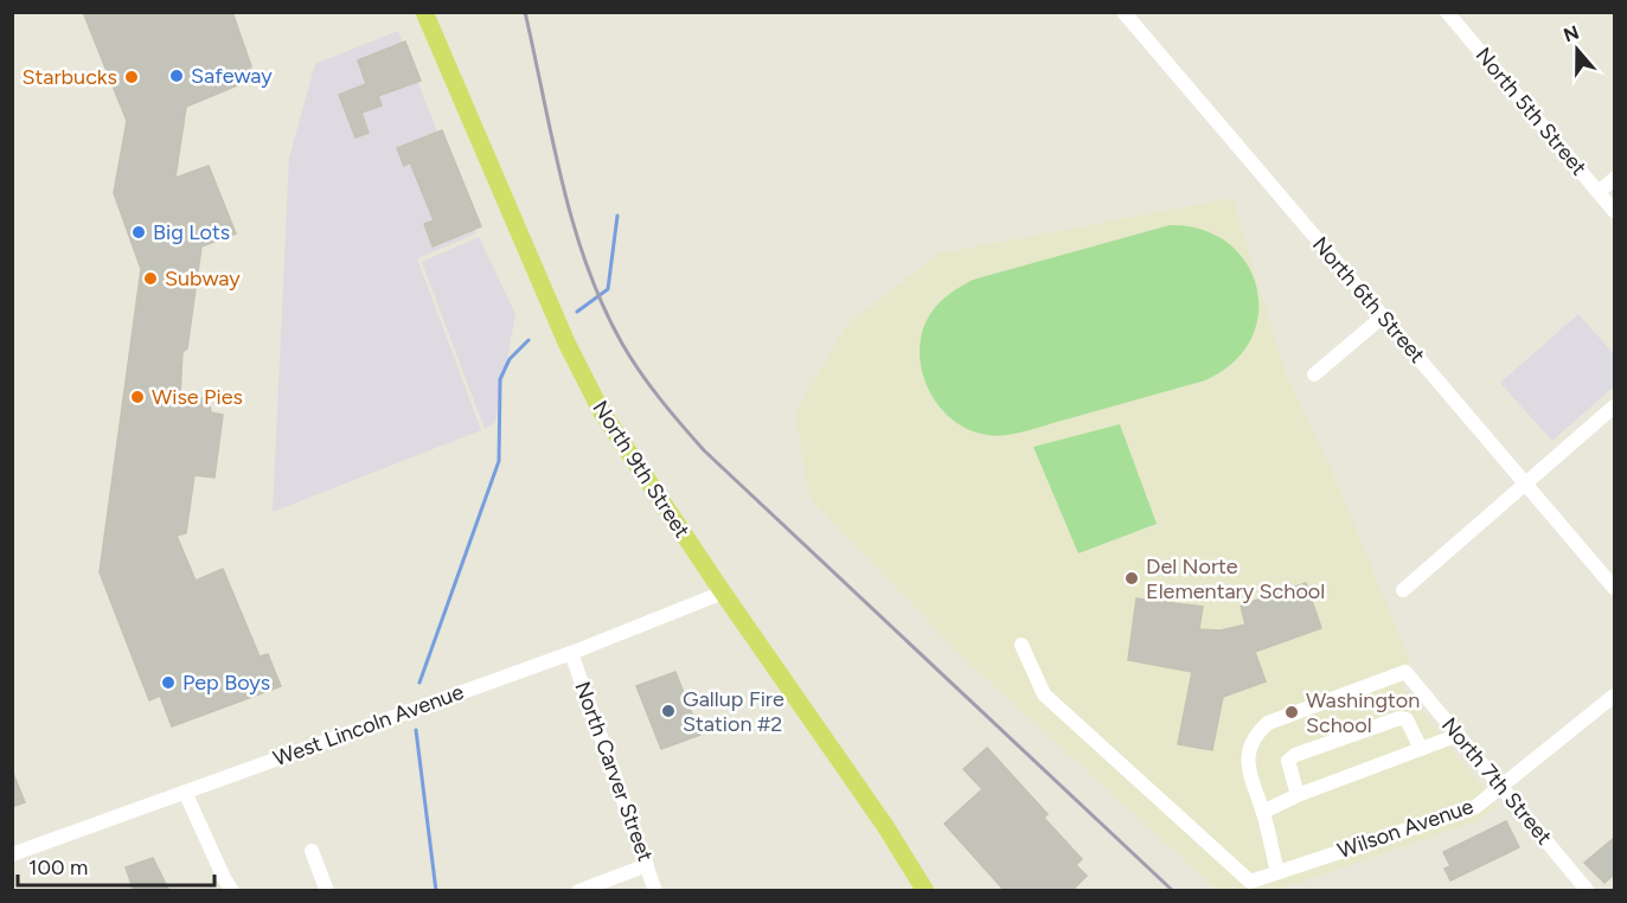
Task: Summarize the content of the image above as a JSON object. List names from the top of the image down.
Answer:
{
  "streets": {
    "main road": ["North 9th Street"],
    "street": [
      "North 5th Street",
      "North 6th Street",
      "West Lincoln Avenue",
      "North Carver Street",
      "North 7th Street",
      "Wilson Avenue"
    ]
  },
  "crossings": [
    ["North 9th Street", "West Lincoln Avenue"],
    ["West Lincoln Avenue", "North Carver Street"],
    ["North 7th Street", "Wilson Avenue"]
  ],
  "places": [
    "Safeway",
    "Starbucks",
    "Big Lots",
    "Subway",
    "Wise Pies",
    "Del Norte Elementary School",
    "Pep Boys",
    "Gallup Fire Station #2",
    "Washington School"
  ],
  "scale_bar": "100 m",
  "north": "top"
}
